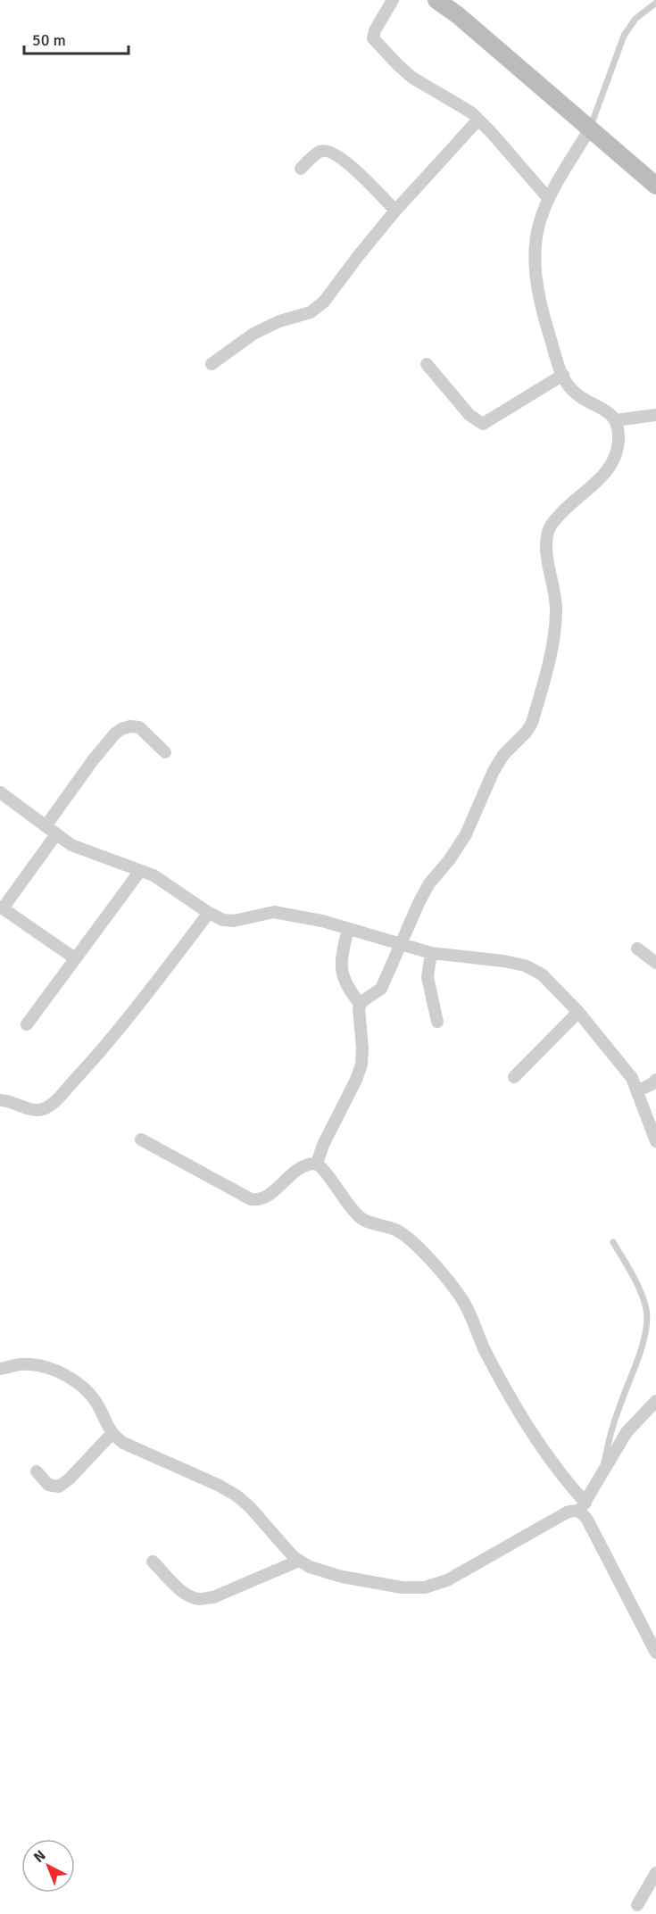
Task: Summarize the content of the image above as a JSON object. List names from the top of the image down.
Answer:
{
  "scale_bar": "50 m",
  "north": "top left"
}
